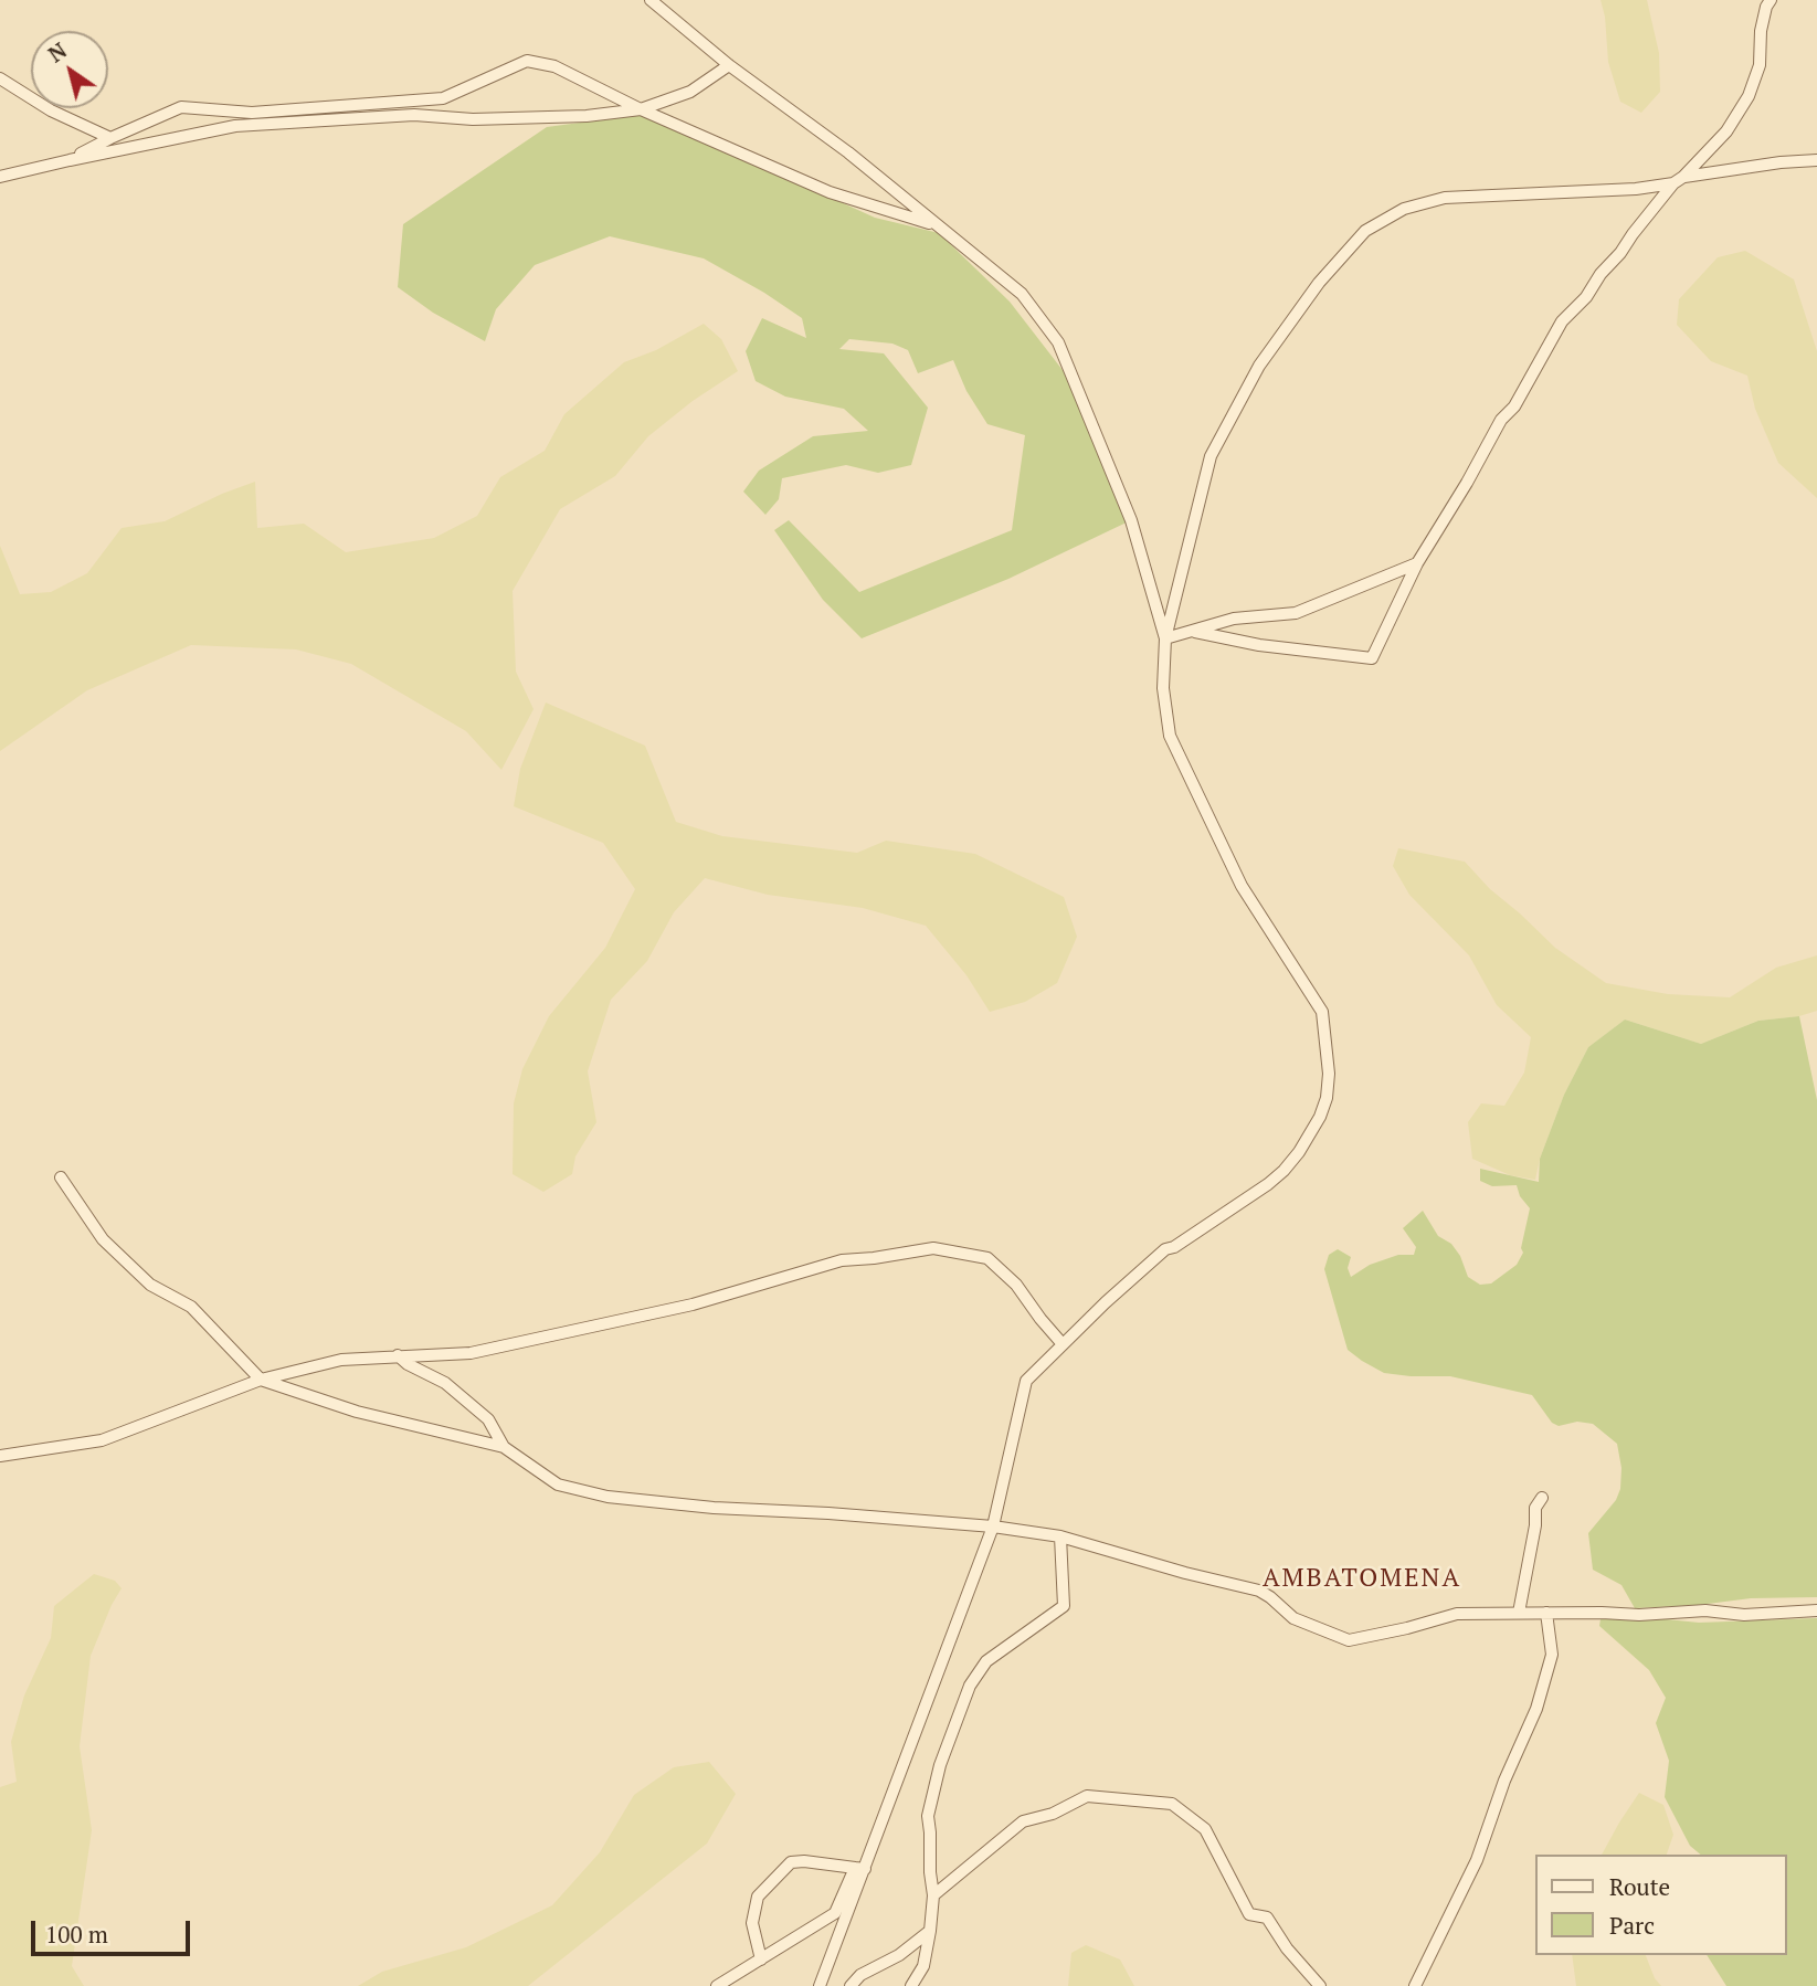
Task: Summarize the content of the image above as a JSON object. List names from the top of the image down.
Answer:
{
  "districts": ["AMBATOMENA"],
  "legend": ["Route", "Parc"],
  "scale_bar": "100 m",
  "north": "top left"
}
